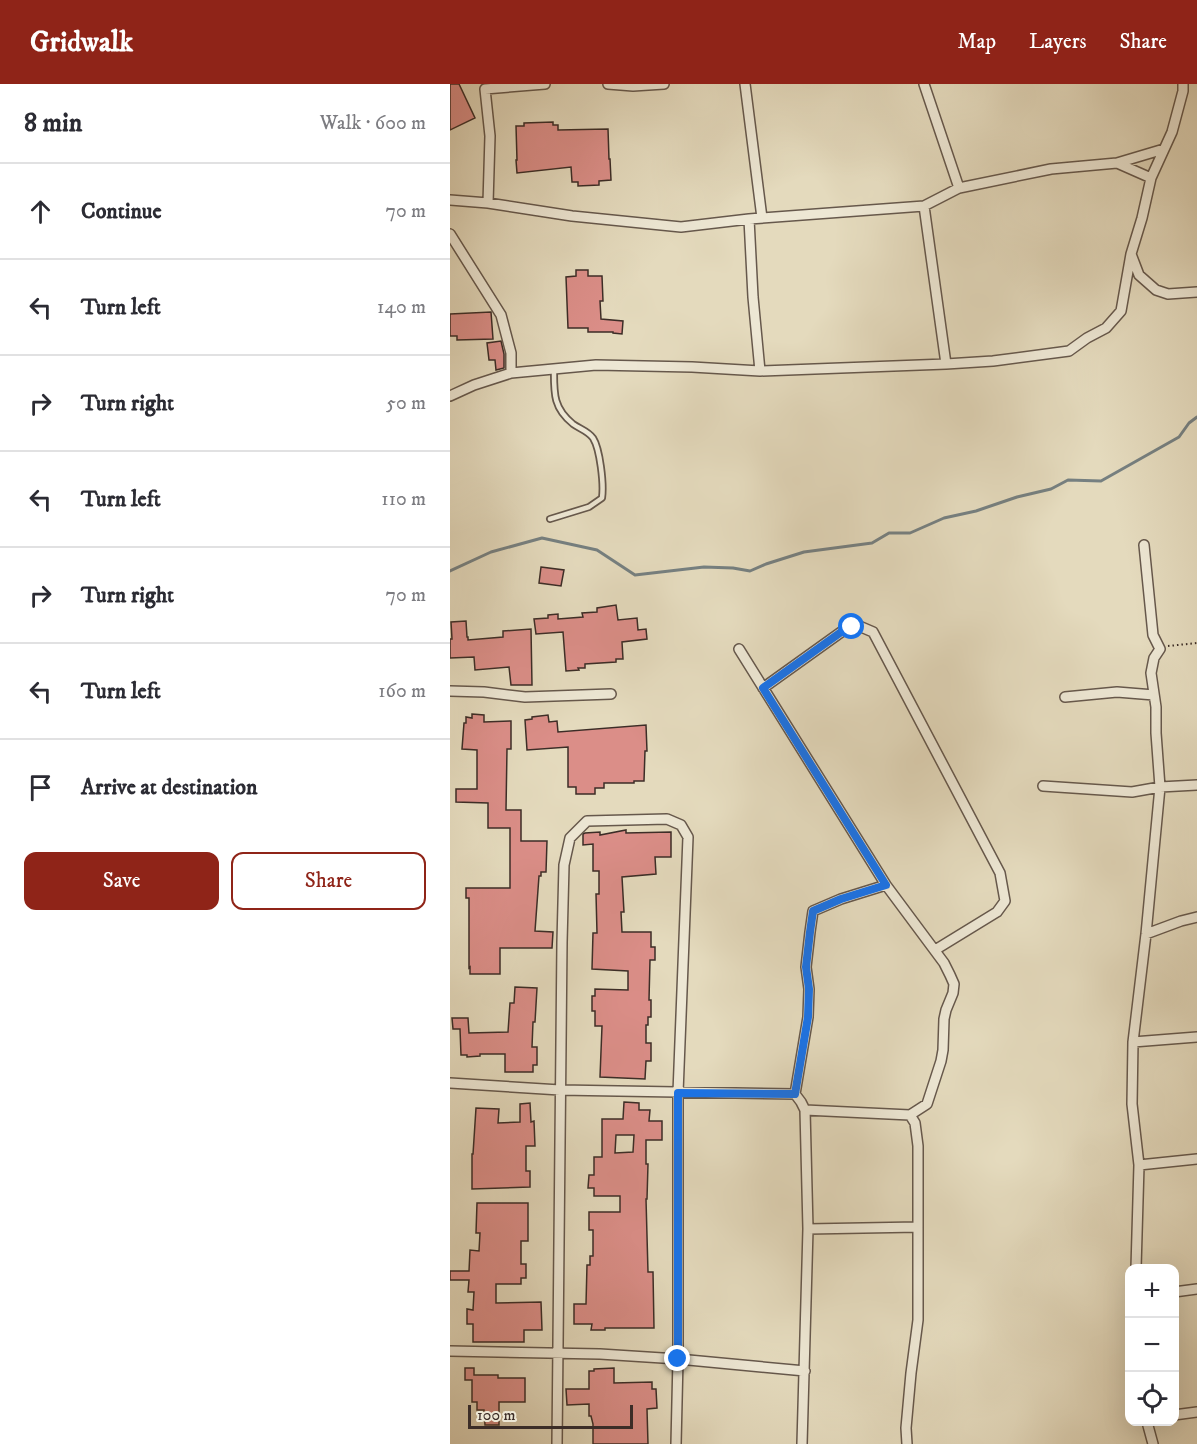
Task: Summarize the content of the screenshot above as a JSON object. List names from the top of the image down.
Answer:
{
  "scale_bar": "100 m",
  "page": {
    "header": "Gridwalk",
    "nav": ["Map", "Layers", "Share"],
    "heading": ["8 min", "Walk · 600 m"],
    "list": [
      ["Continue", "70 m"],
      ["Turn left", "140 m"],
      ["Turn right", "50 m"],
      ["Turn left", "110 m"],
      ["Turn right", "70 m"],
      ["Turn left", "160 m"],
      "Arrive at destination"
    ],
    "buttons": ["Save", "Share"],
    "map_buttons": ["+", "−"],
    "scale": "100 m"
  }
}
